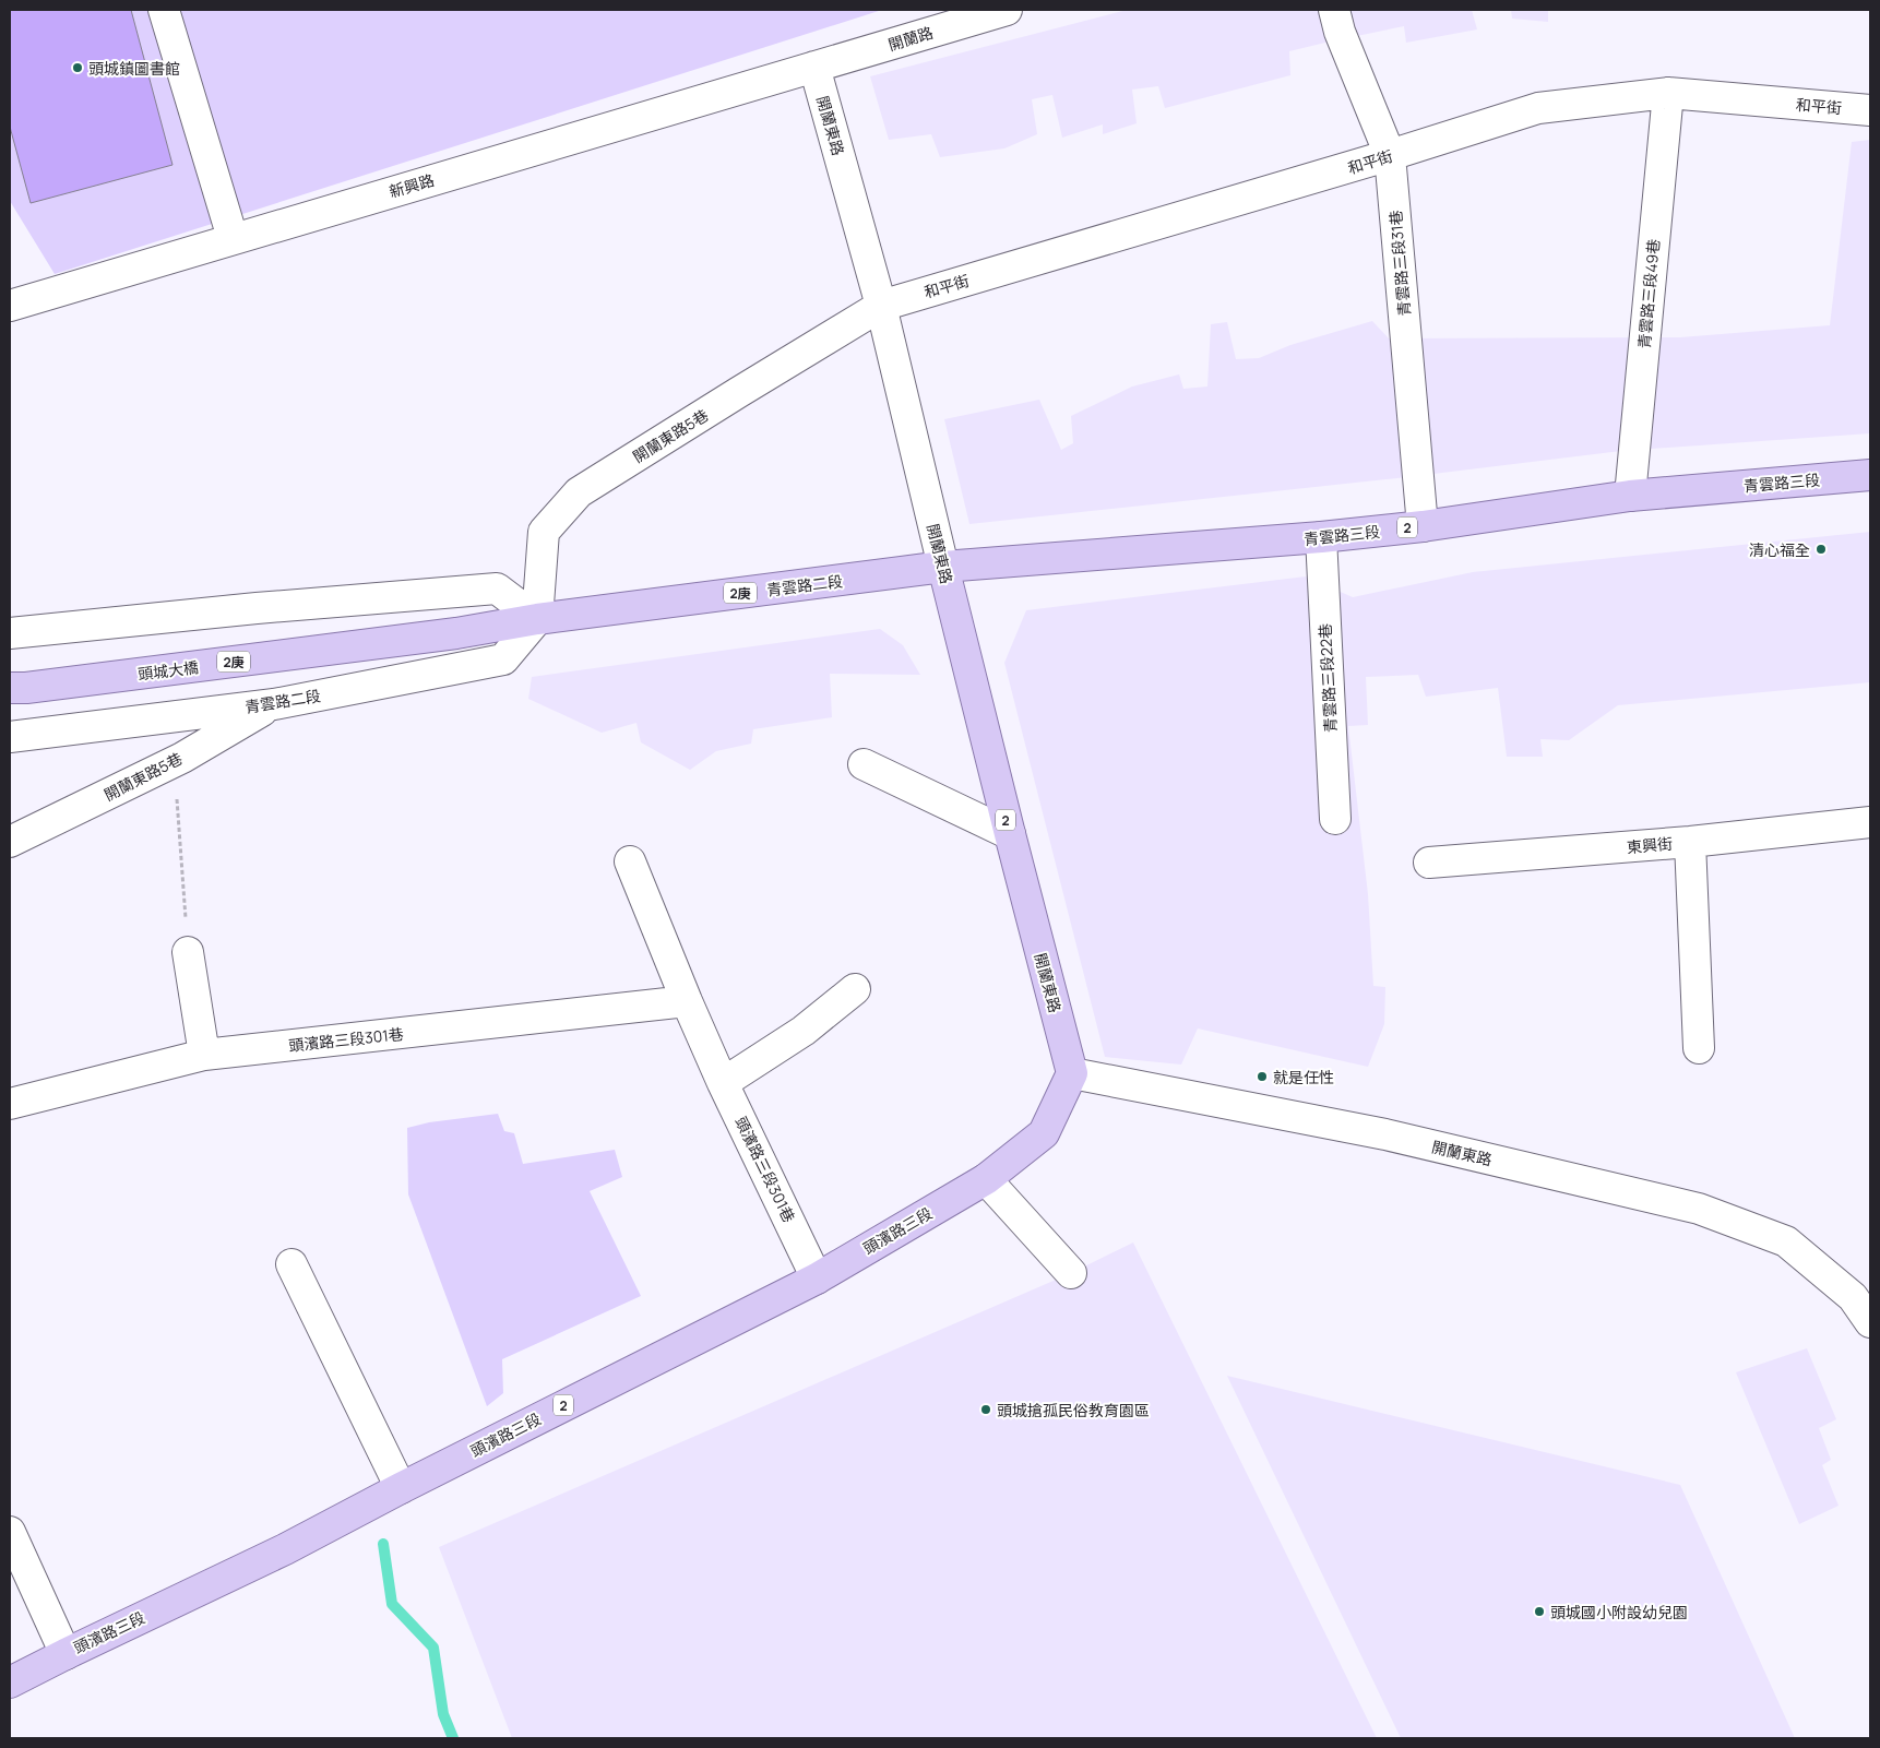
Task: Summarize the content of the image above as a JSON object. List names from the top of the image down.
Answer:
{
  "streets": {
    "main road": [
      "開蘭東路",
      "青雲路三段",
      "2",
      "青雲路二段",
      "2庚",
      "頭城大橋",
      "頭濱路三段"
    ],
    "street": [
      "開蘭路",
      "和平街",
      "新興路",
      "青雲路三段31巷",
      "青雲路三段49巷",
      "開蘭東路5巷",
      "青雲路三段22巷",
      "東興街",
      "頭濱路三段301巷"
    ]
  },
  "crossings": [
    ["開蘭路", "開蘭東路"],
    ["開蘭路", "新興路"],
    ["和平街", "開蘭東路"],
    ["和平街", "青雲路三段31巷"],
    ["和平街", "青雲路三段49巷"],
    ["和平街", "開蘭東路5巷"],
    ["開蘭東路", "新興路"],
    ["開蘭東路", "開蘭東路5巷"],
    ["開蘭東路", "青雲路三段"],
    ["開蘭東路", "青雲路二段"],
    ["開蘭東路", "頭濱路三段"],
    ["青雲路三段31巷", "青雲路三段"],
    ["青雲路三段49巷", "青雲路三段"],
    ["開蘭東路5巷", "青雲路二段"],
    ["青雲路三段", "青雲路二段"],
    ["青雲路三段", "青雲路三段22巷"],
    ["青雲路二段", "頭城大橋"],
    ["頭濱路三段301巷", "頭濱路三段"]
  ],
  "places": [
    "頭城鎮圖書館",
    "清心福全",
    "就是任性",
    "頭城搶孤民俗教育園區",
    "頭城國小附設幼兒園"
  ]
}
